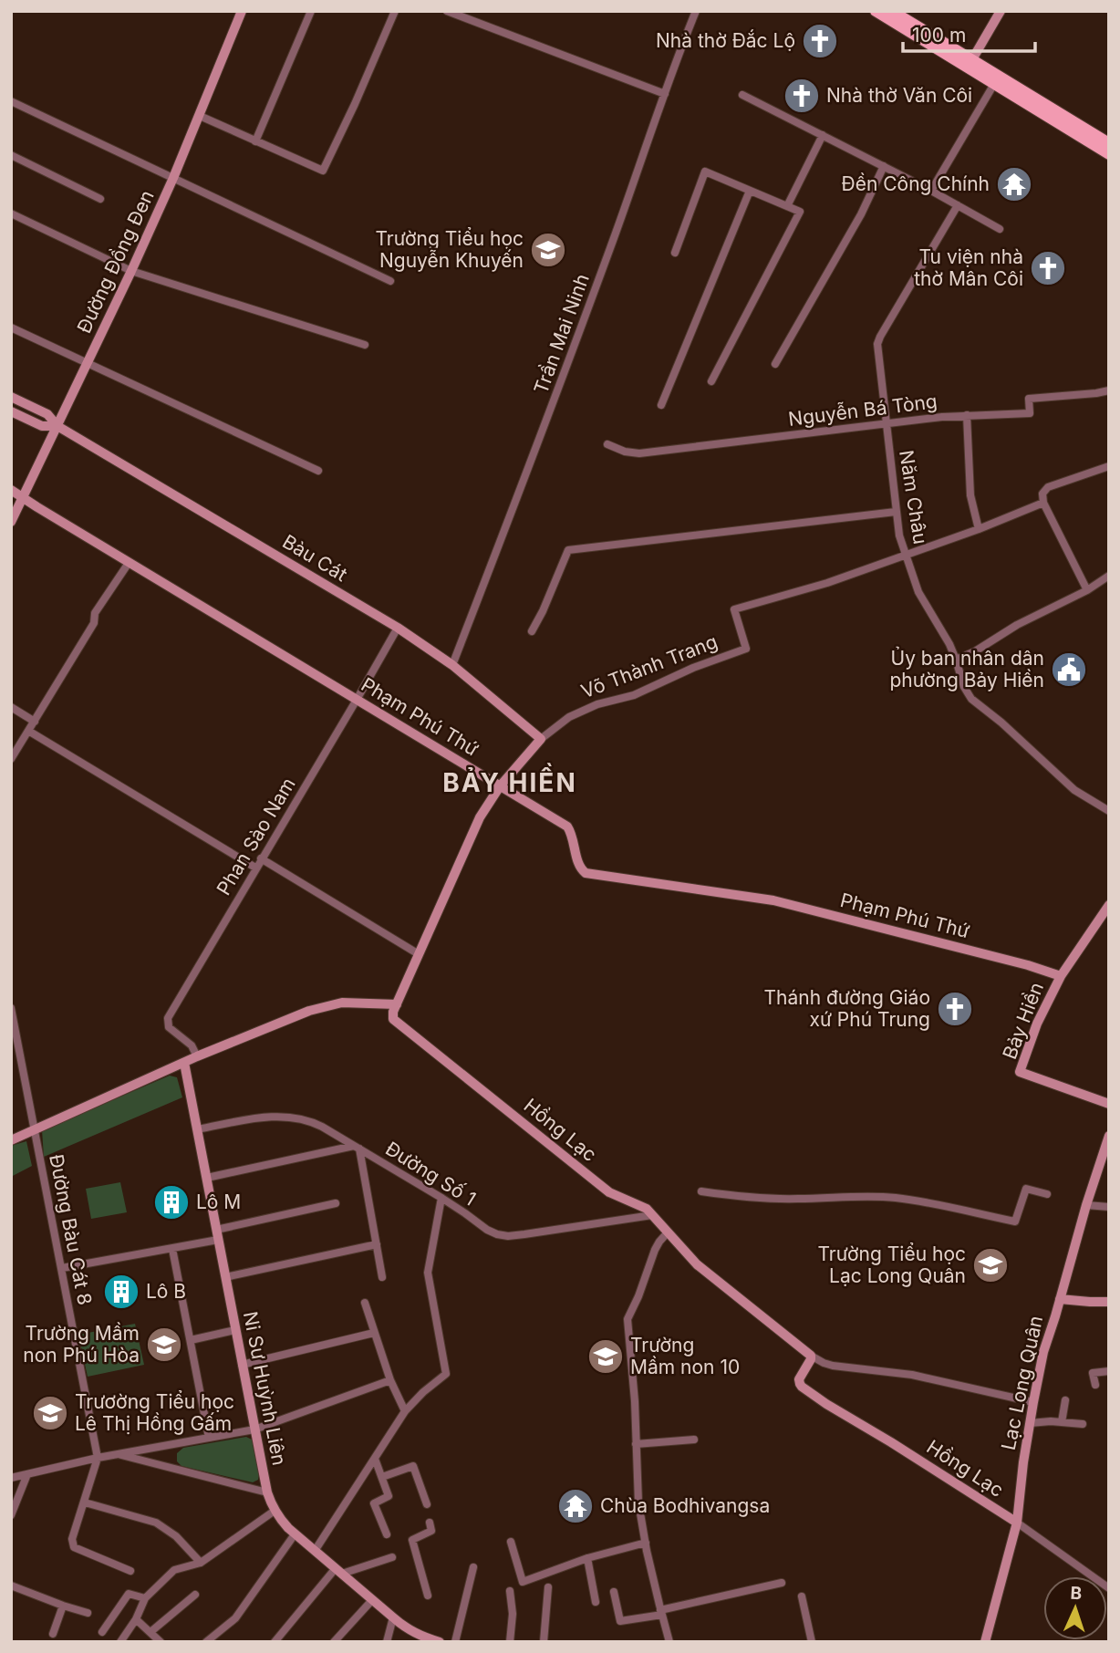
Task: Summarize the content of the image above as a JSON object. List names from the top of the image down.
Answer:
{
  "streets": {
    "street": [
      "Đường Đồng Đen",
      "Trần Mai Ninh",
      "Nguyễn Bá Tòng",
      "Năm Châu",
      "Bàu Cát",
      "Võ Thành Trang",
      "Phạm Phú Thứ",
      "Phan Sào Nam",
      "Bảy Hiền",
      "Hồng Lạc",
      "Đường Số 1",
      "Đường Bàu Cát 8",
      "Lạc Long Quân",
      "Ni Sư Huỳnh Liên"
    ]
  },
  "crossings": [
    ["Đường Đồng Đen", "Bàu Cát"],
    ["Đường Đồng Đen", "Phạm Phú Thứ"],
    ["Trần Mai Ninh", "Bàu Cát"],
    ["Nguyễn Bá Tòng", "Năm Châu"],
    ["Năm Châu", "Võ Thành Trang"],
    ["Bàu Cát", "Võ Thành Trang"],
    ["Bàu Cát", "Phan Sào Nam"],
    ["Võ Thành Trang", "Phạm Phú Thứ"],
    ["Võ Thành Trang", "Hồng Lạc"],
    ["Phạm Phú Thứ", "Phan Sào Nam"],
    ["Phạm Phú Thứ", "Bảy Hiền"],
    ["Hồng Lạc", "Đường Số 1"],
    ["Hồng Lạc", "Lạc Long Quân"],
    ["Đường Số 1", "Ni Sư Huỳnh Liên"]
  ],
  "districts": ["BẢY HIỀN"],
  "places": {
    "church": [
      "Nhà thờ Đắc Lộ",
      "Nhà thờ Văn Côi",
      "Tu viện nhà thờ Mân Côi",
      "Thánh đường Giáo xứ Phú Trung"
    ],
    "temple": ["Đền Công Chính", "Chùa Bodhivangsa"],
    "school or university": [
      "Trường Tiểu học Nguyễn Khuyến",
      "Trường Tiểu học Lạc Long Quân",
      "Trường Mầm non Phú Hòa",
      "Trường Mầm non 10",
      "Trươờng Tiểu học Lê Thị Hồng Gấm"
    ],
    "public building": ["Ủy ban nhân dân phường Bảy Hiền"],
    "building": ["Lô M", "Lô B"]
  },
  "scale_bar": "100 m",
  "north": "top"
}
